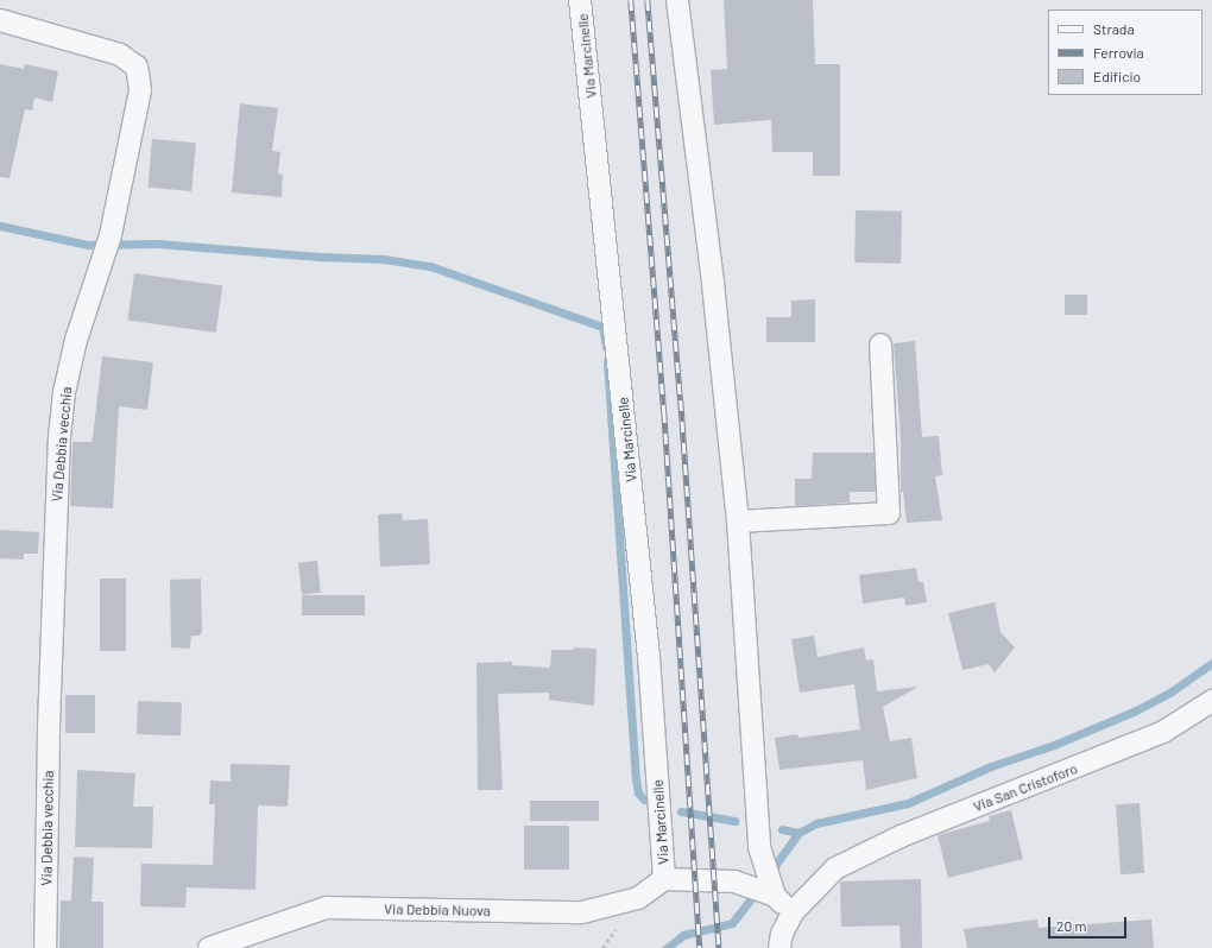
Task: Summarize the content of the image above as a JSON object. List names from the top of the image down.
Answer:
{
  "streets": {
    "street": [
      "Via Marcinelle",
      "Via Debbia vecchia",
      "Via San Cristoforo",
      "Via Debbia Nuova"
    ]
  },
  "crossings": [
    ["Via Marcinelle", "Via Debbia Nuova"]
  ],
  "legend": ["Strada", "Ferrovia", "Edificio"],
  "scale_bar": "20 m"
}
